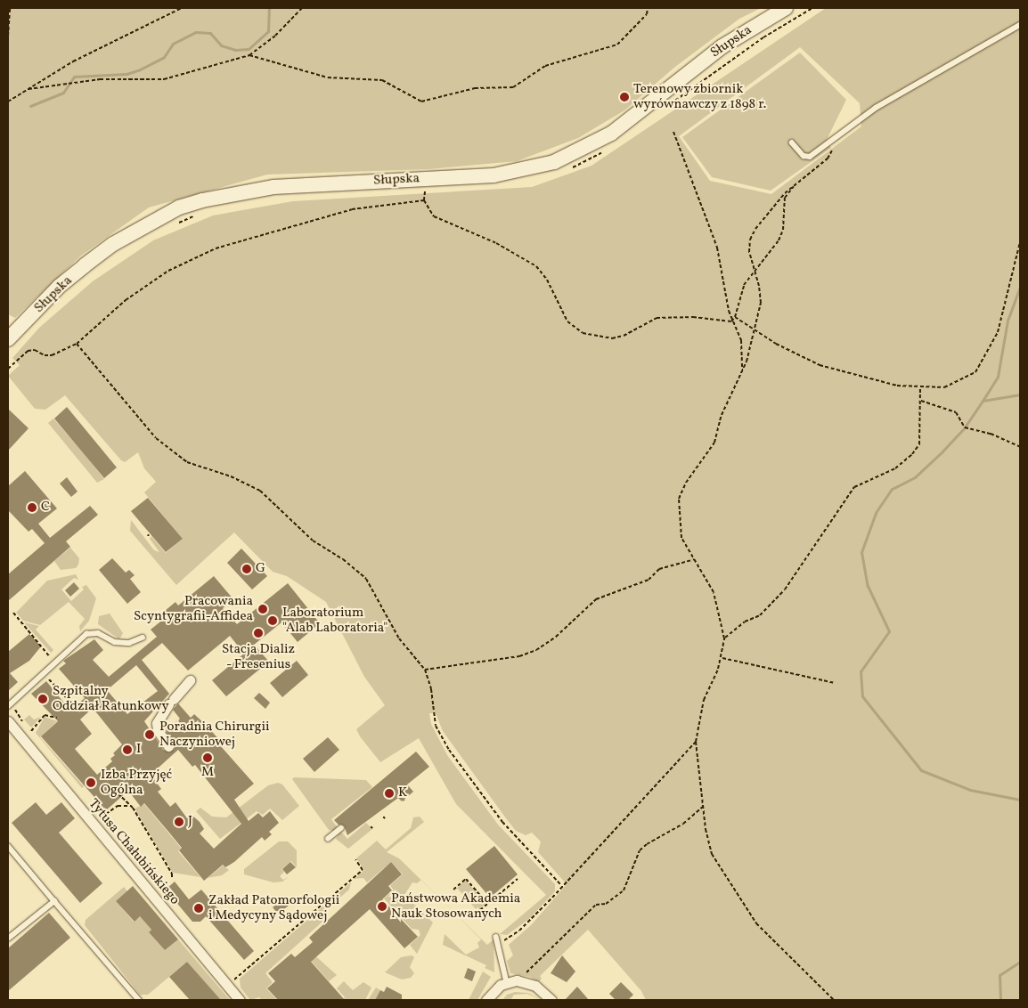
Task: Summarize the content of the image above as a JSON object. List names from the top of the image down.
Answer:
{
  "streets": {
    "street": ["Słupska", "Tytusa Chałubińskiego"]
  },
  "places": [
    "Terenowy zbiornik wyrównawczy z 1898 r.",
    "C",
    "G",
    "Pracowania Scyntygrafii-Affidea",
    "Laboratorium \"Alab Laboratoria\"",
    "Stacja Dializ - Fresenius",
    "Szpitalny Oddział Ratunkowy",
    "Poradnia Chirurgii Naczyniowej",
    "I",
    "M",
    "Izba Przyjęć Ogólna",
    "K",
    "J",
    "Państwowa Akademia Nauk Stosowanych",
    "Zakład Patomorfologii i Medycyny Sądowej"
  ]
}
